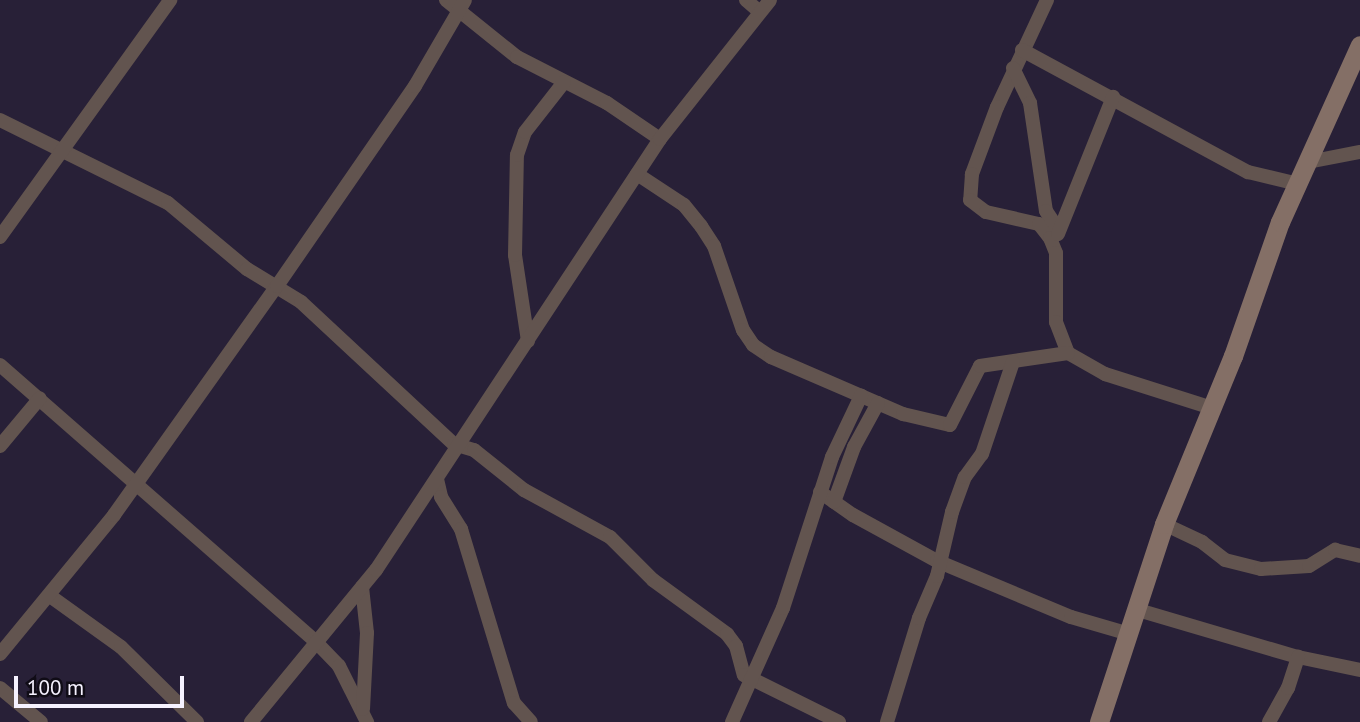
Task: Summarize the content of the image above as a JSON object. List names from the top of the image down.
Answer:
{
  "scale_bar": "100 m"
}
